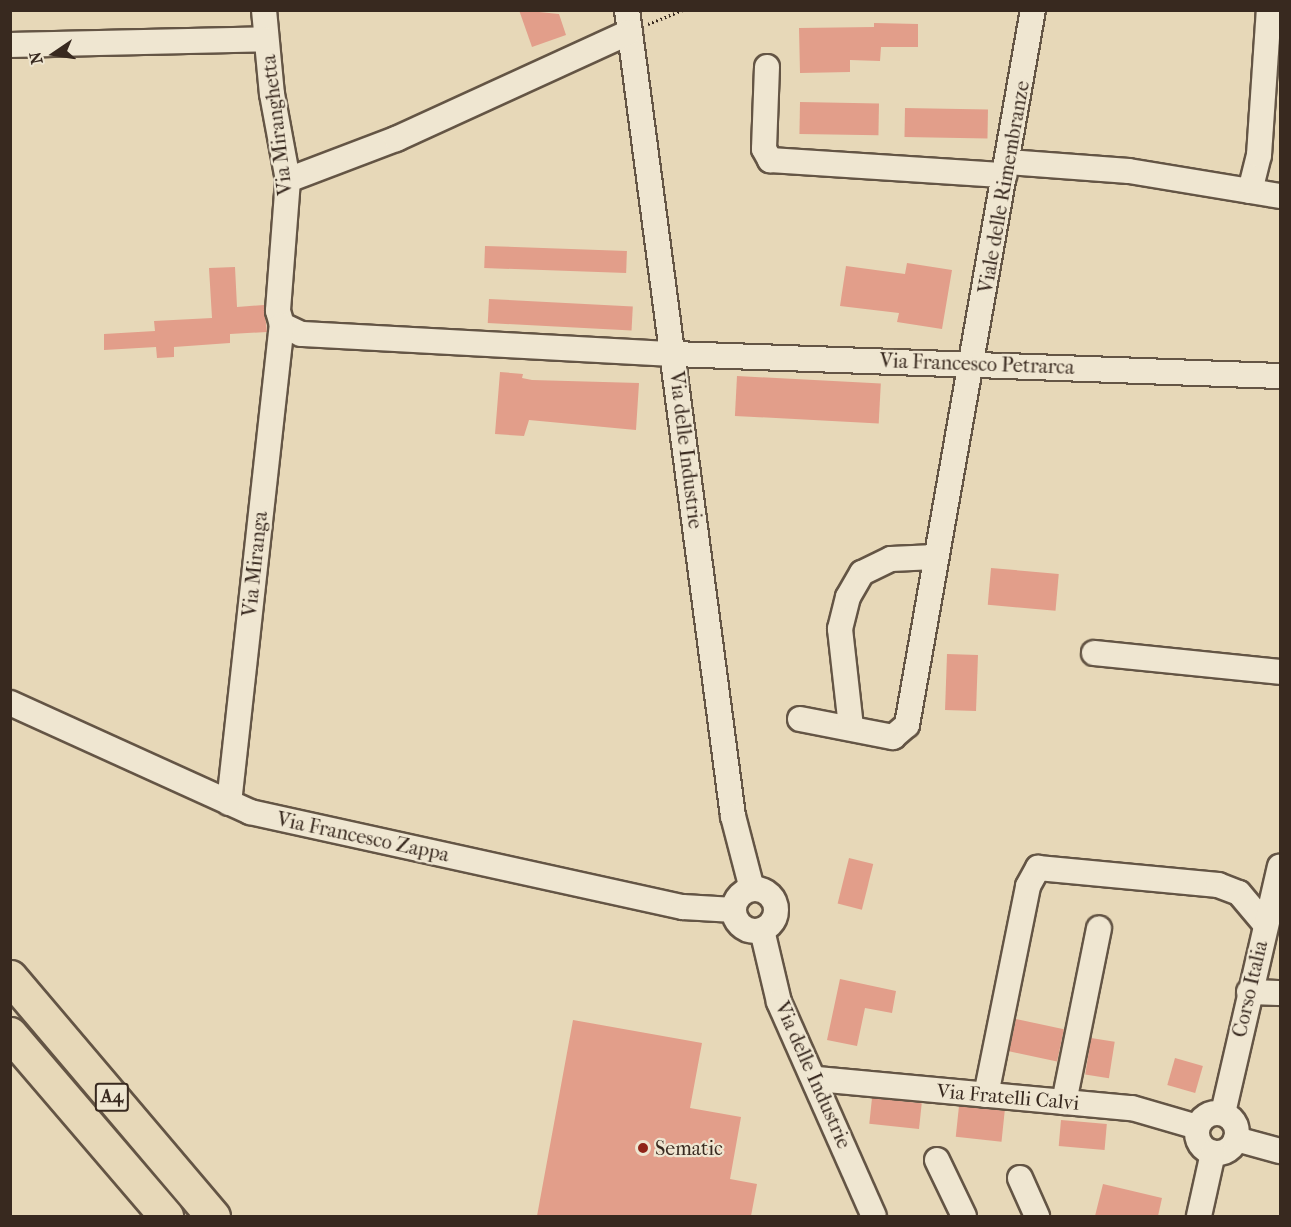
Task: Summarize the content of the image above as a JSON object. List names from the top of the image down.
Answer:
{
  "streets": {
    "highway": ["A4"],
    "street": [
      "Via Miranghetta",
      "Viale delle Rimembranze",
      "Via Francesco Petrarca",
      "Via delle Industrie",
      "Via Miranga",
      "Via Francesco Zappa",
      "Corso Italia",
      "Via Fratelli Calvi"
    ]
  },
  "crossings": [
    ["Via Miranghetta", "Via Miranga"],
    ["Viale delle Rimembranze", "Via Francesco Petrarca"],
    ["Via Francesco Petrarca", "Via delle Industrie"],
    ["Via delle Industrie", "Via Francesco Zappa"],
    ["Via delle Industrie", "Via Fratelli Calvi"],
    ["Via Miranga", "Via Francesco Zappa"],
    ["Corso Italia", "Via Fratelli Calvi"]
  ],
  "places": ["Sematic"],
  "north": "left"
}
